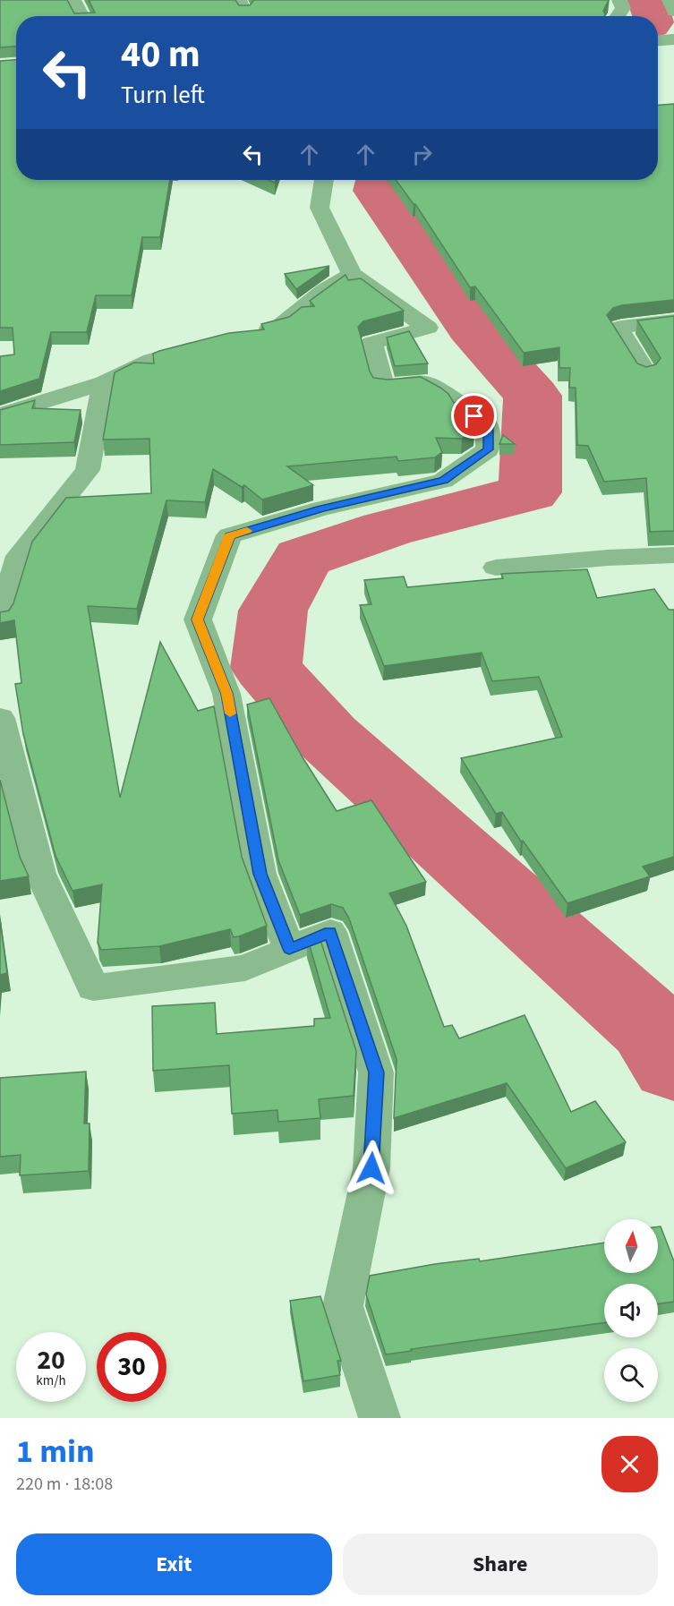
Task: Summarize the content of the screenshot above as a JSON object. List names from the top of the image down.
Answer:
{
  "north": "top",
  "page": {
    "turn": ["40 m", "Turn left"],
    "speed": "20 km/h",
    "limit": "30",
    "heading": ["1 min", "220 m · 18:08"],
    "buttons": ["Exit", "Share"]
  }
}
